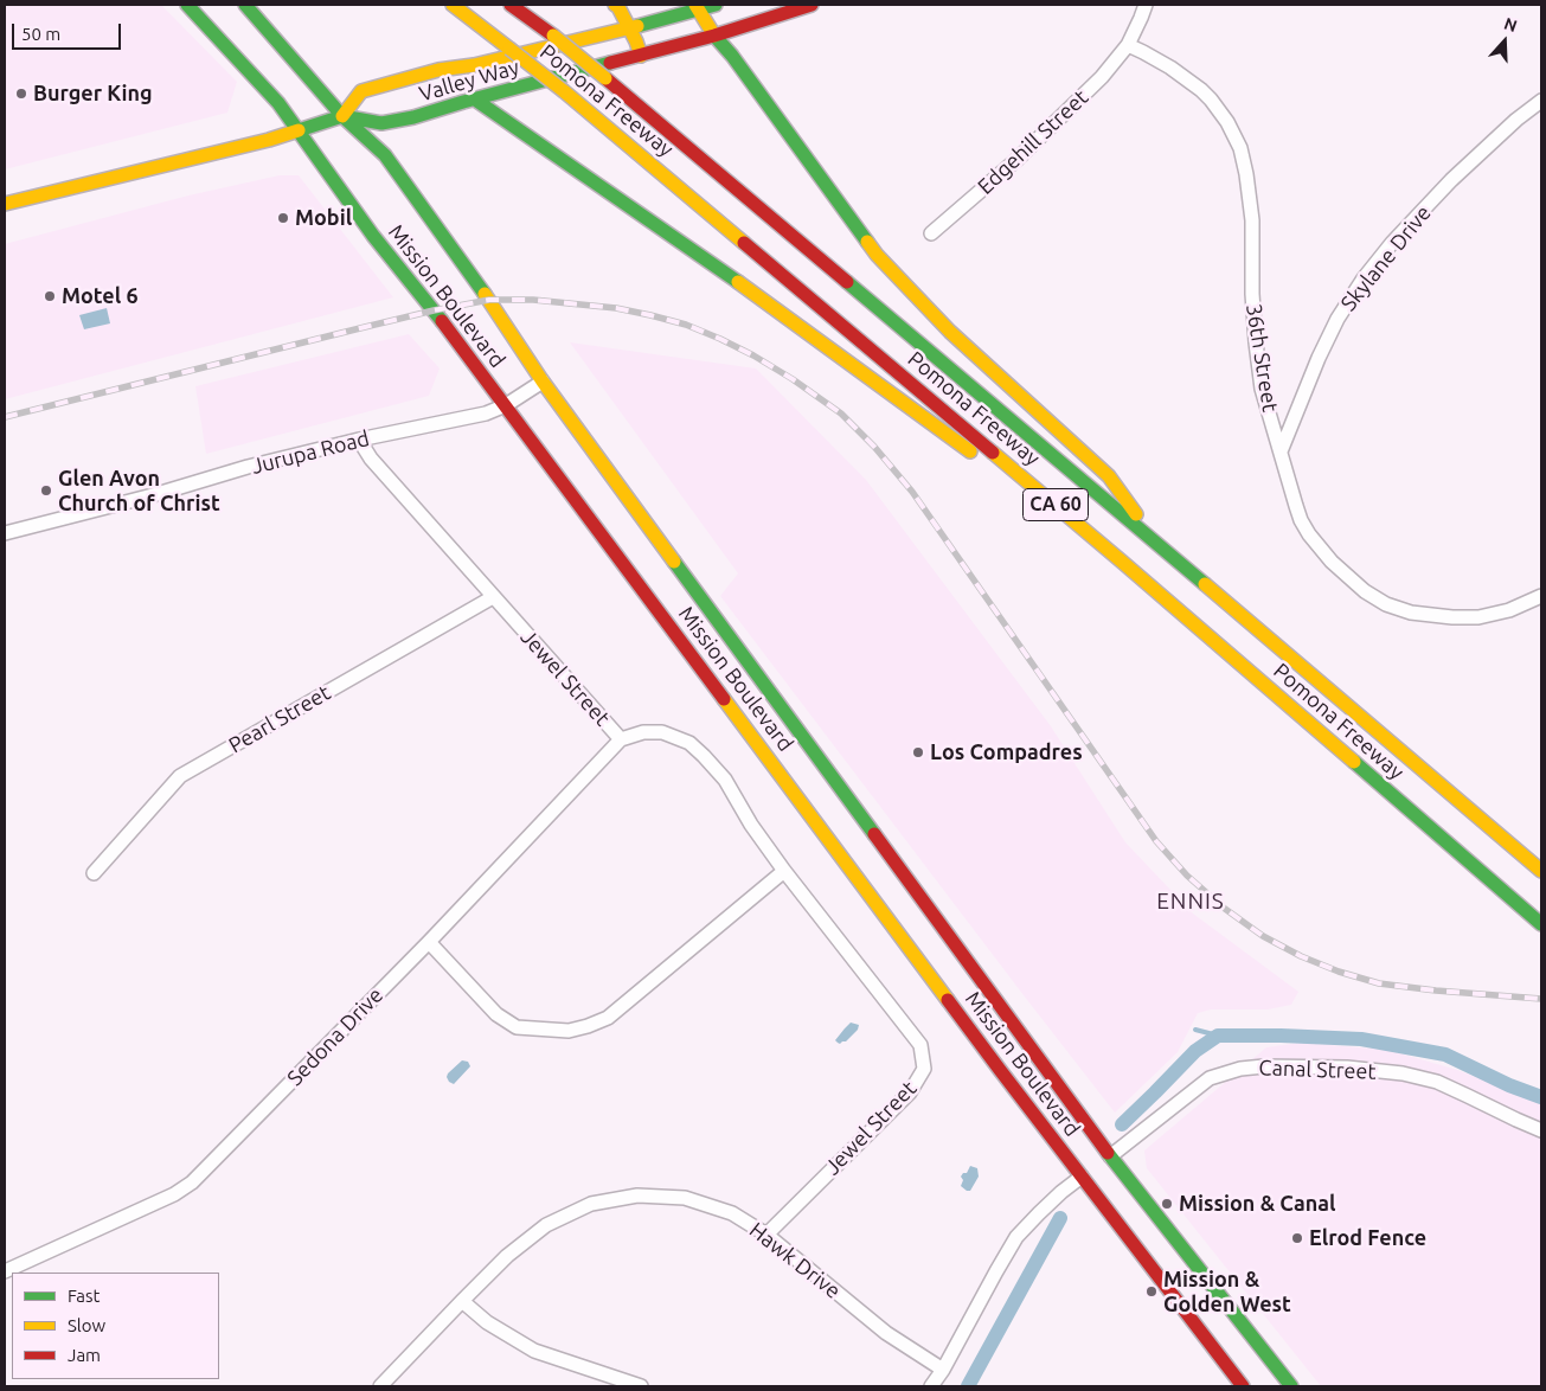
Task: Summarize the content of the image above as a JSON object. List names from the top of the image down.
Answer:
{
  "streets": {
    "main road": [
      "Valley Way",
      "Pomona Freeway",
      "Mission Boulevard",
      "CA 60"
    ],
    "street": [
      "Edgehill Street",
      "Skylane Drive",
      "36th Street",
      "Jurupa Road",
      "Jewel Street",
      "Pearl Street",
      "Sedona Drive",
      "Canal Street",
      "Hawk Drive"
    ]
  },
  "crossings": [
    ["Valley Way", "Mission Boulevard"],
    ["Edgehill Street", "36th Street"],
    ["Skylane Drive", "36th Street"],
    ["Mission Boulevard", "Jurupa Road"],
    ["Mission Boulevard", "Canal Street"],
    ["Jurupa Road", "Jewel Street"],
    ["Jewel Street", "Pearl Street"],
    ["Jewel Street", "Sedona Drive"],
    ["Jewel Street", "Hawk Drive"],
    ["Canal Street", "Hawk Drive"]
  ],
  "districts": ["ENNIS"],
  "places": [
    "Burger King",
    "Mobil",
    "Motel 6",
    "Glen Avon Church of Christ",
    "Los Compadres",
    "Mission & Canal",
    "Elrod Fence",
    "Mission & Golden West"
  ],
  "legend": ["Fast", "Slow", "Jam"],
  "scale_bar": "50 m",
  "north": "top"
}
